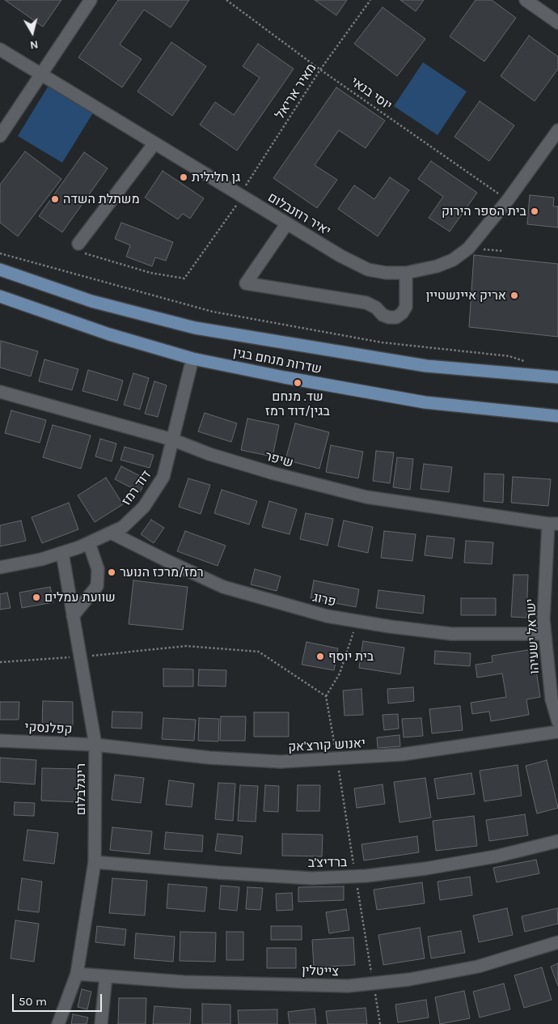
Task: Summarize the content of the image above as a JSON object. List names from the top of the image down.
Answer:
{
  "streets": {
    "main road": ["שדרות מנחם בגין"],
    "street": [
      "יאיר רוזנבלום",
      "שיפר",
      "דוד רמז",
      "פרוג",
      "ישראל ישעיהו",
      "קפלנסקי",
      "יאנוש קורצ'אק",
      "רינגלבלום",
      "ברדיצ'ב",
      "צייטלין"
    ],
    "path": ["מאיר אריאל", "יוסי בנאי"]
  },
  "crossings": [
    ["מאיר אריאל", "יוסי בנאי"],
    ["מאיר אריאל", "יאיר רוזנבלום"],
    ["יוסי בנאי", "יאיר רוזנבלום"],
    ["שדרות מנחם בגין", "דוד רמז"],
    ["שיפר", "דוד רמז"],
    ["שיפר", "ישראל ישעיהו"],
    ["דוד רמז", "פרוג"],
    ["דוד רמז", "רינגלבלום"],
    ["פרוג", "ישראל ישעיהו"],
    ["קפלנסקי", "יאנוש קורצ'אק"],
    ["קפלנסקי", "רינגלבלום"],
    ["יאנוש קורצ'אק", "רינגלבלום"],
    ["רינגלבלום", "ברדיצ'ב"],
    ["רינגלבלום", "צייטלין"]
  ],
  "places": [
    "גן חלילית",
    "משתלת השדה",
    "בית הספר הירוק",
    "אריק איינשטיין",
    "שד. מנחם בגין/דוד רמז",
    "רמז/מרכז הנוער",
    "שוועת עמלים",
    "בית יוסף"
  ],
  "scale_bar": "50 m",
  "north": "bottom"
}
